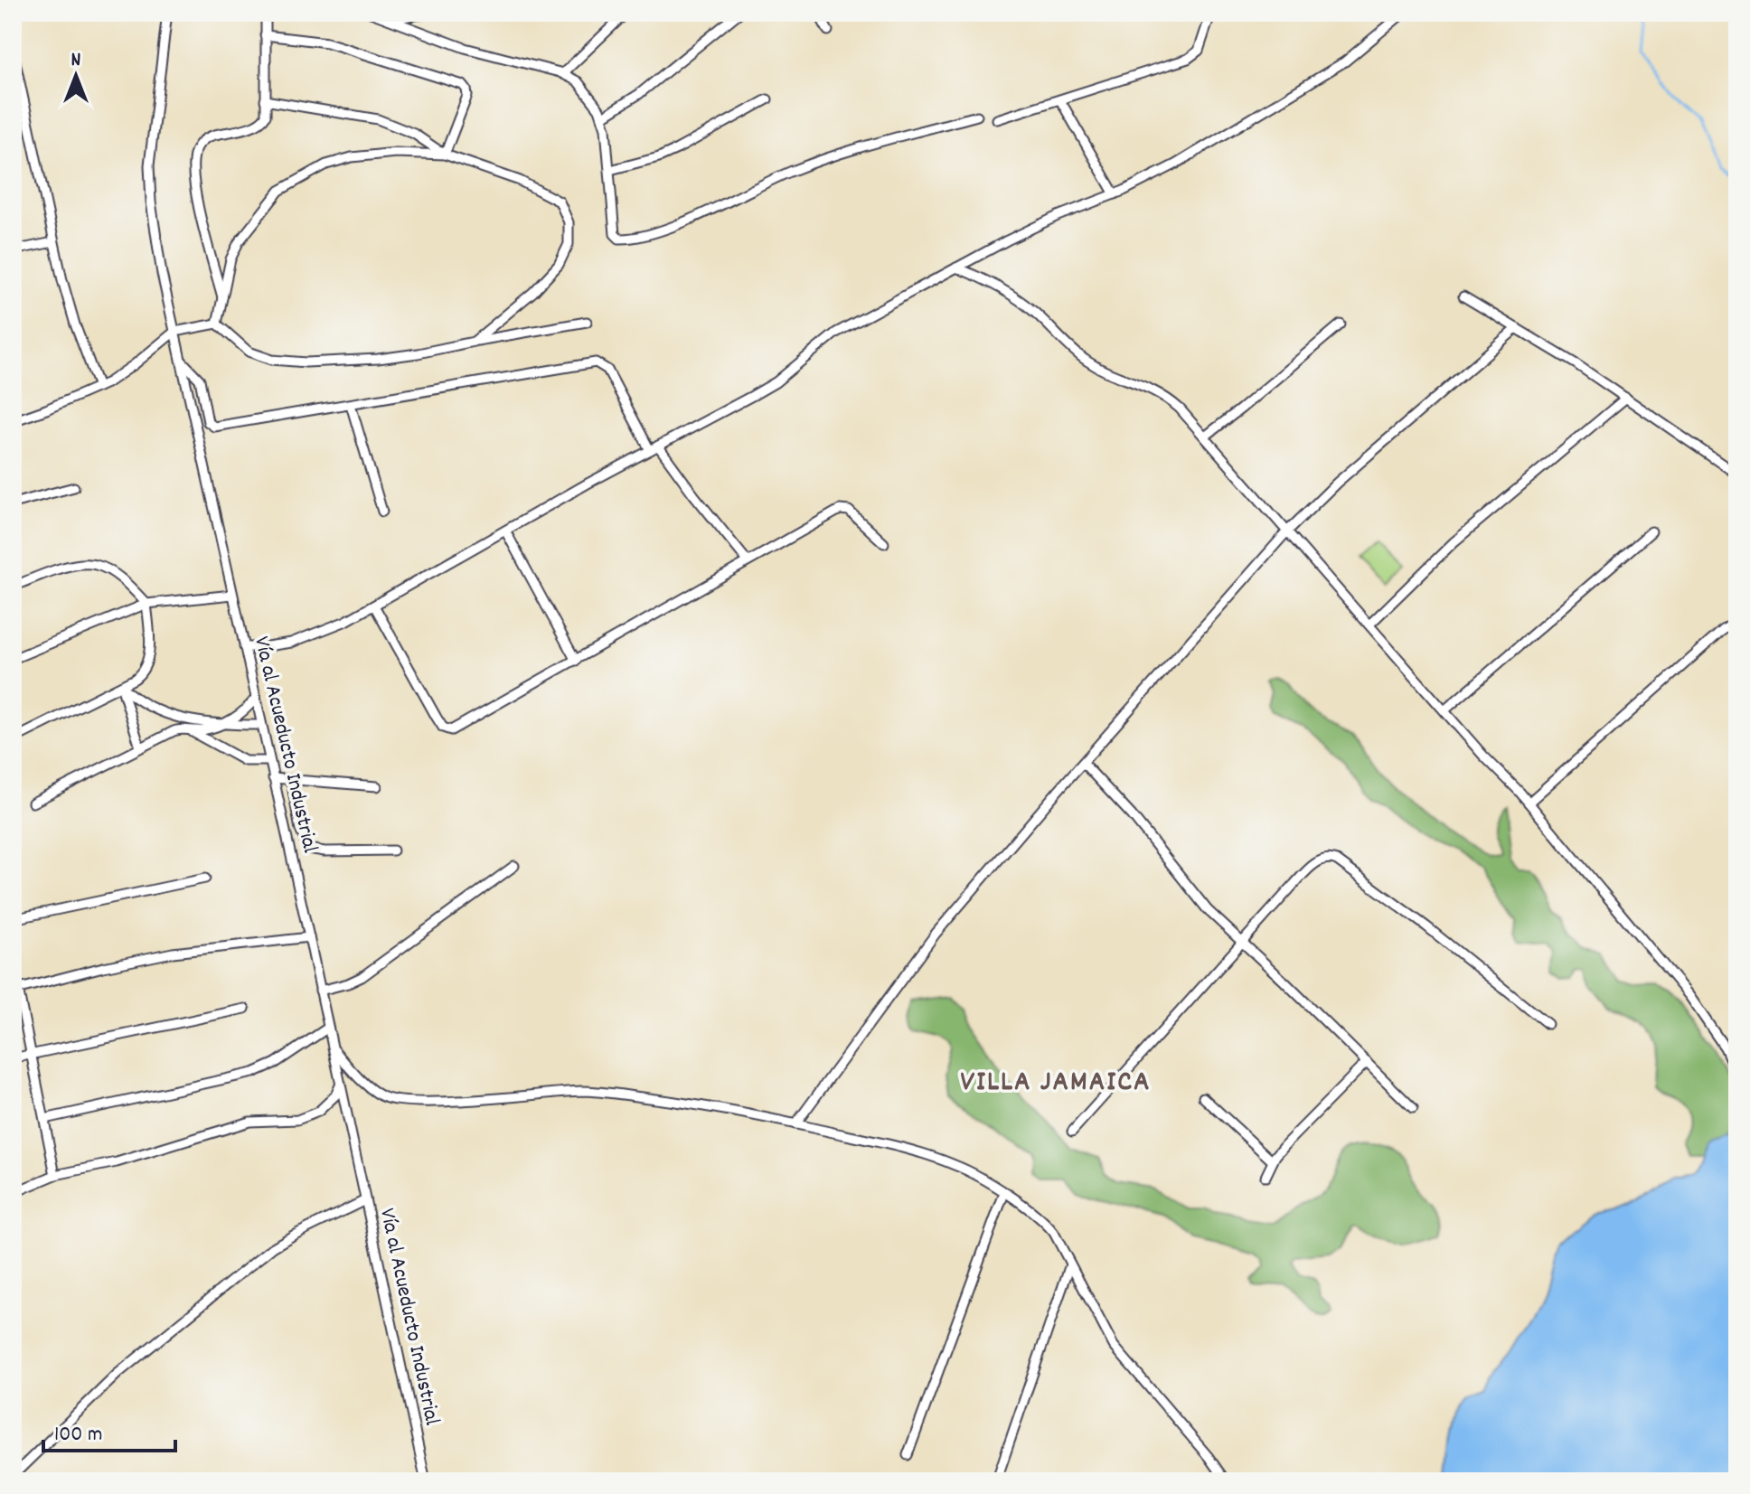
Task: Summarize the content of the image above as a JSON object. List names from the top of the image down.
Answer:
{
  "streets": {
    "street": ["Vía al Acueducto Industrial"]
  },
  "districts": ["VILLA JAMAICA"],
  "scale_bar": "100 m",
  "north": "top"
}
